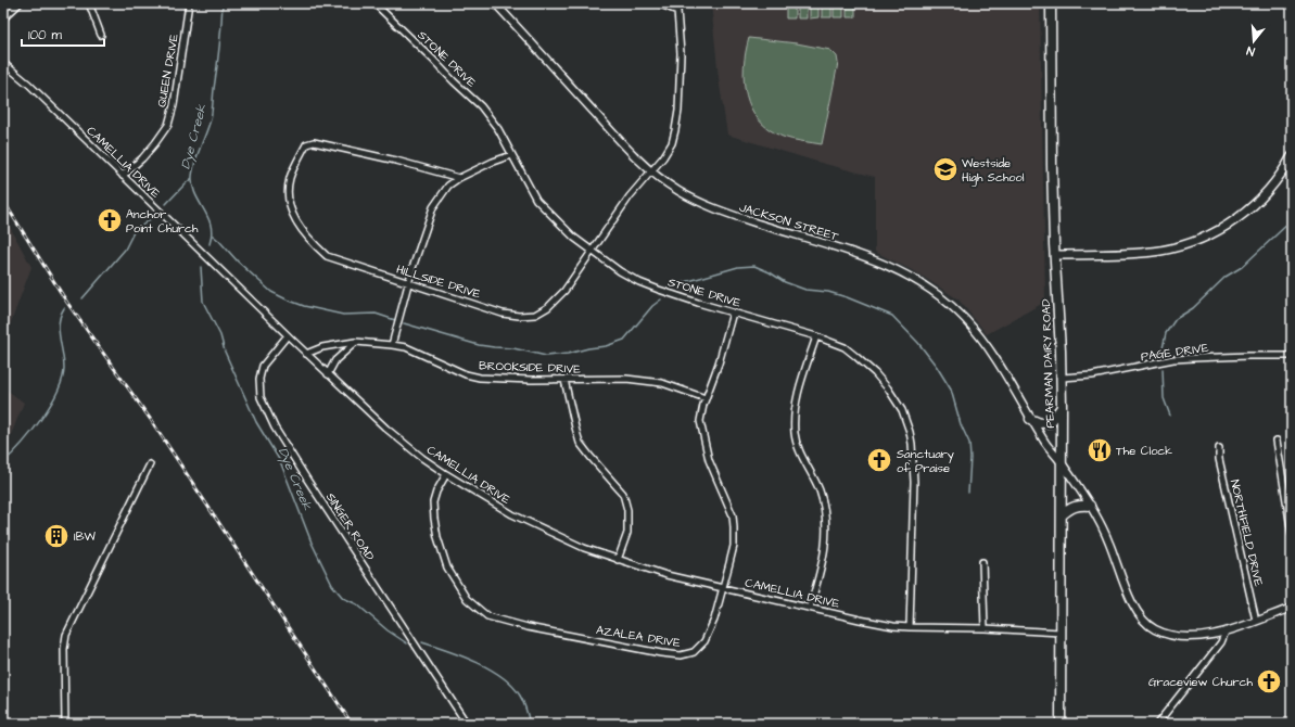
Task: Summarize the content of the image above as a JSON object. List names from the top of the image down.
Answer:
{
  "streets": {
    "highway": ["PEARMAN DAIRY ROAD"],
    "street": [
      "STONE DRIVE",
      "QUEEN DRIVE",
      "CAMELLIA DRIVE",
      "JACKSON STREET",
      "HILLSIDE DRIVE",
      "PAGE DRIVE",
      "BROOKSIDE DRIVE",
      "SINGER ROAD",
      "NORTHFIELD DRIVE",
      "AZALEA DRIVE"
    ]
  },
  "crossings": [
    ["STONE DRIVE", "CAMELLIA DRIVE"],
    ["STONE DRIVE", "HILLSIDE DRIVE"],
    ["STONE DRIVE", "AZALEA DRIVE"],
    ["QUEEN DRIVE", "CAMELLIA DRIVE"],
    ["CAMELLIA DRIVE", "PEARMAN DAIRY ROAD"],
    ["CAMELLIA DRIVE", "BROOKSIDE DRIVE"],
    ["CAMELLIA DRIVE", "SINGER ROAD"],
    ["CAMELLIA DRIVE", "AZALEA DRIVE"],
    ["JACKSON STREET", "HILLSIDE DRIVE"],
    ["JACKSON STREET", "PEARMAN DAIRY ROAD"],
    ["JACKSON STREET", "NORTHFIELD DRIVE"],
    ["PAGE DRIVE", "PEARMAN DAIRY ROAD"],
    ["BROOKSIDE DRIVE", "AZALEA DRIVE"]
  ],
  "water": ["Dye Creek"],
  "places": {
    "school or university": ["Westside High School"],
    "church": ["Anchor Point Church", "Sanctuary of Praise", "Graceview Church"],
    "restaurant": ["The Clock"],
    "building": ["IBW"]
  },
  "scale_bar": "100 m",
  "north": "bottom"
}
